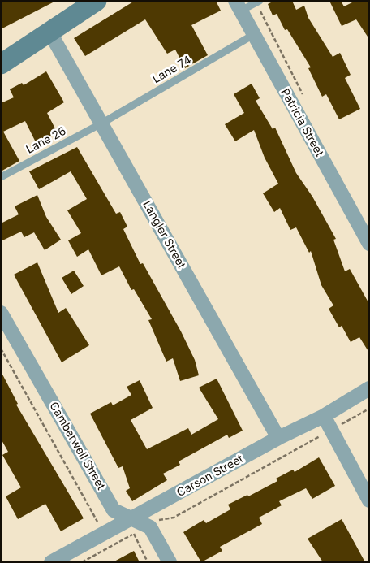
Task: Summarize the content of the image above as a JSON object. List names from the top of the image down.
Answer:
{
  "streets": {
    "street": [
      "Patricia Street",
      "Langler Street",
      "Camberwell Street",
      "Carson Street"
    ],
    "lane": ["Lane 74", "Lane 26"]
  },
  "crossings": [
    ["Lane 74", "Patricia Street"],
    ["Lane 74", "Lane 26"],
    ["Lane 74", "Langler Street"],
    ["Lane 26", "Langler Street"],
    ["Langler Street", "Carson Street"],
    ["Camberwell Street", "Carson Street"]
  ]
}
